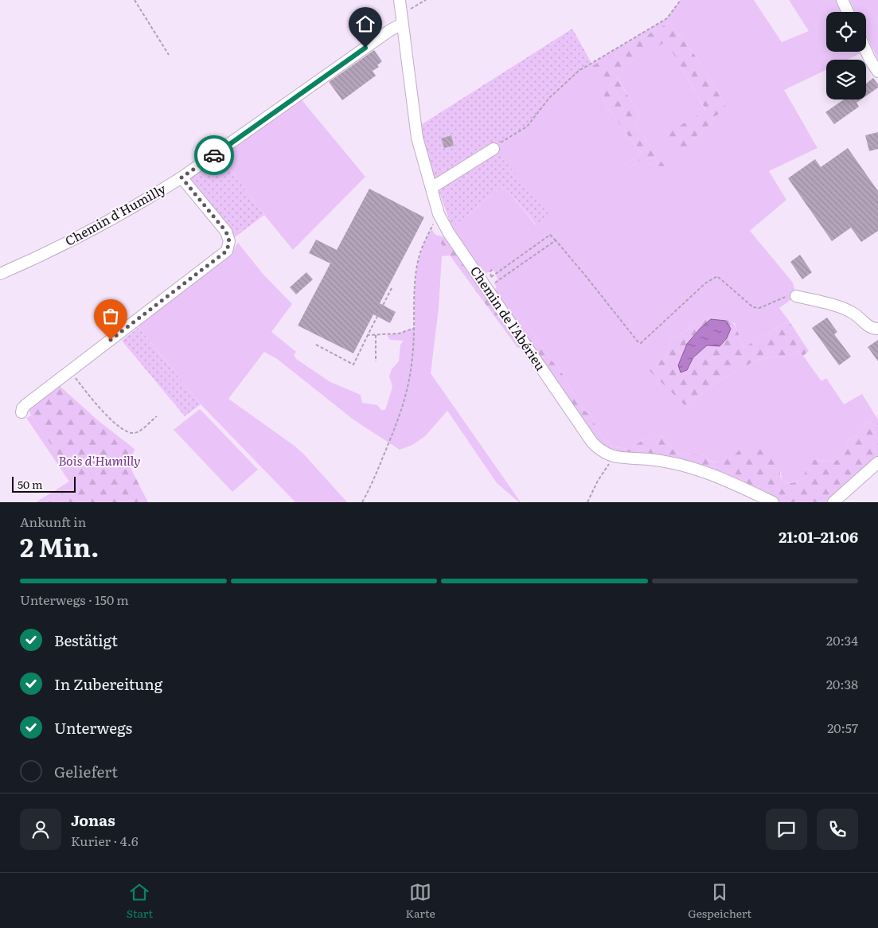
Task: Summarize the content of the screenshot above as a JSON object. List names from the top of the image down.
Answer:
{
  "streets": {
    "street": ["Chemin d'Humilly", "Chemin de l'Abérieu"]
  },
  "crossings": [
    ["Chemin d'Humilly", "Chemin de l'Abérieu"]
  ],
  "parks": ["Bois d'Humilly"],
  "scale_bar": "50 m",
  "page": {
    "scale": "50 m",
    "heading": ["2 Min.", "Ankunft in", "21:01–21:06"],
    "panel": ["Jonas", "Kurier · 4.6"],
    "bar": "Unterwegs · 150 m",
    "list": [
      ["Bestätigt", "20:34"],
      ["In Zubereitung", "20:38"],
      ["Unterwegs", "20:57"],
      "Geliefert"
    ],
    "tabs": ["Start", "Karte", "Gespeichert"]
  }
}
